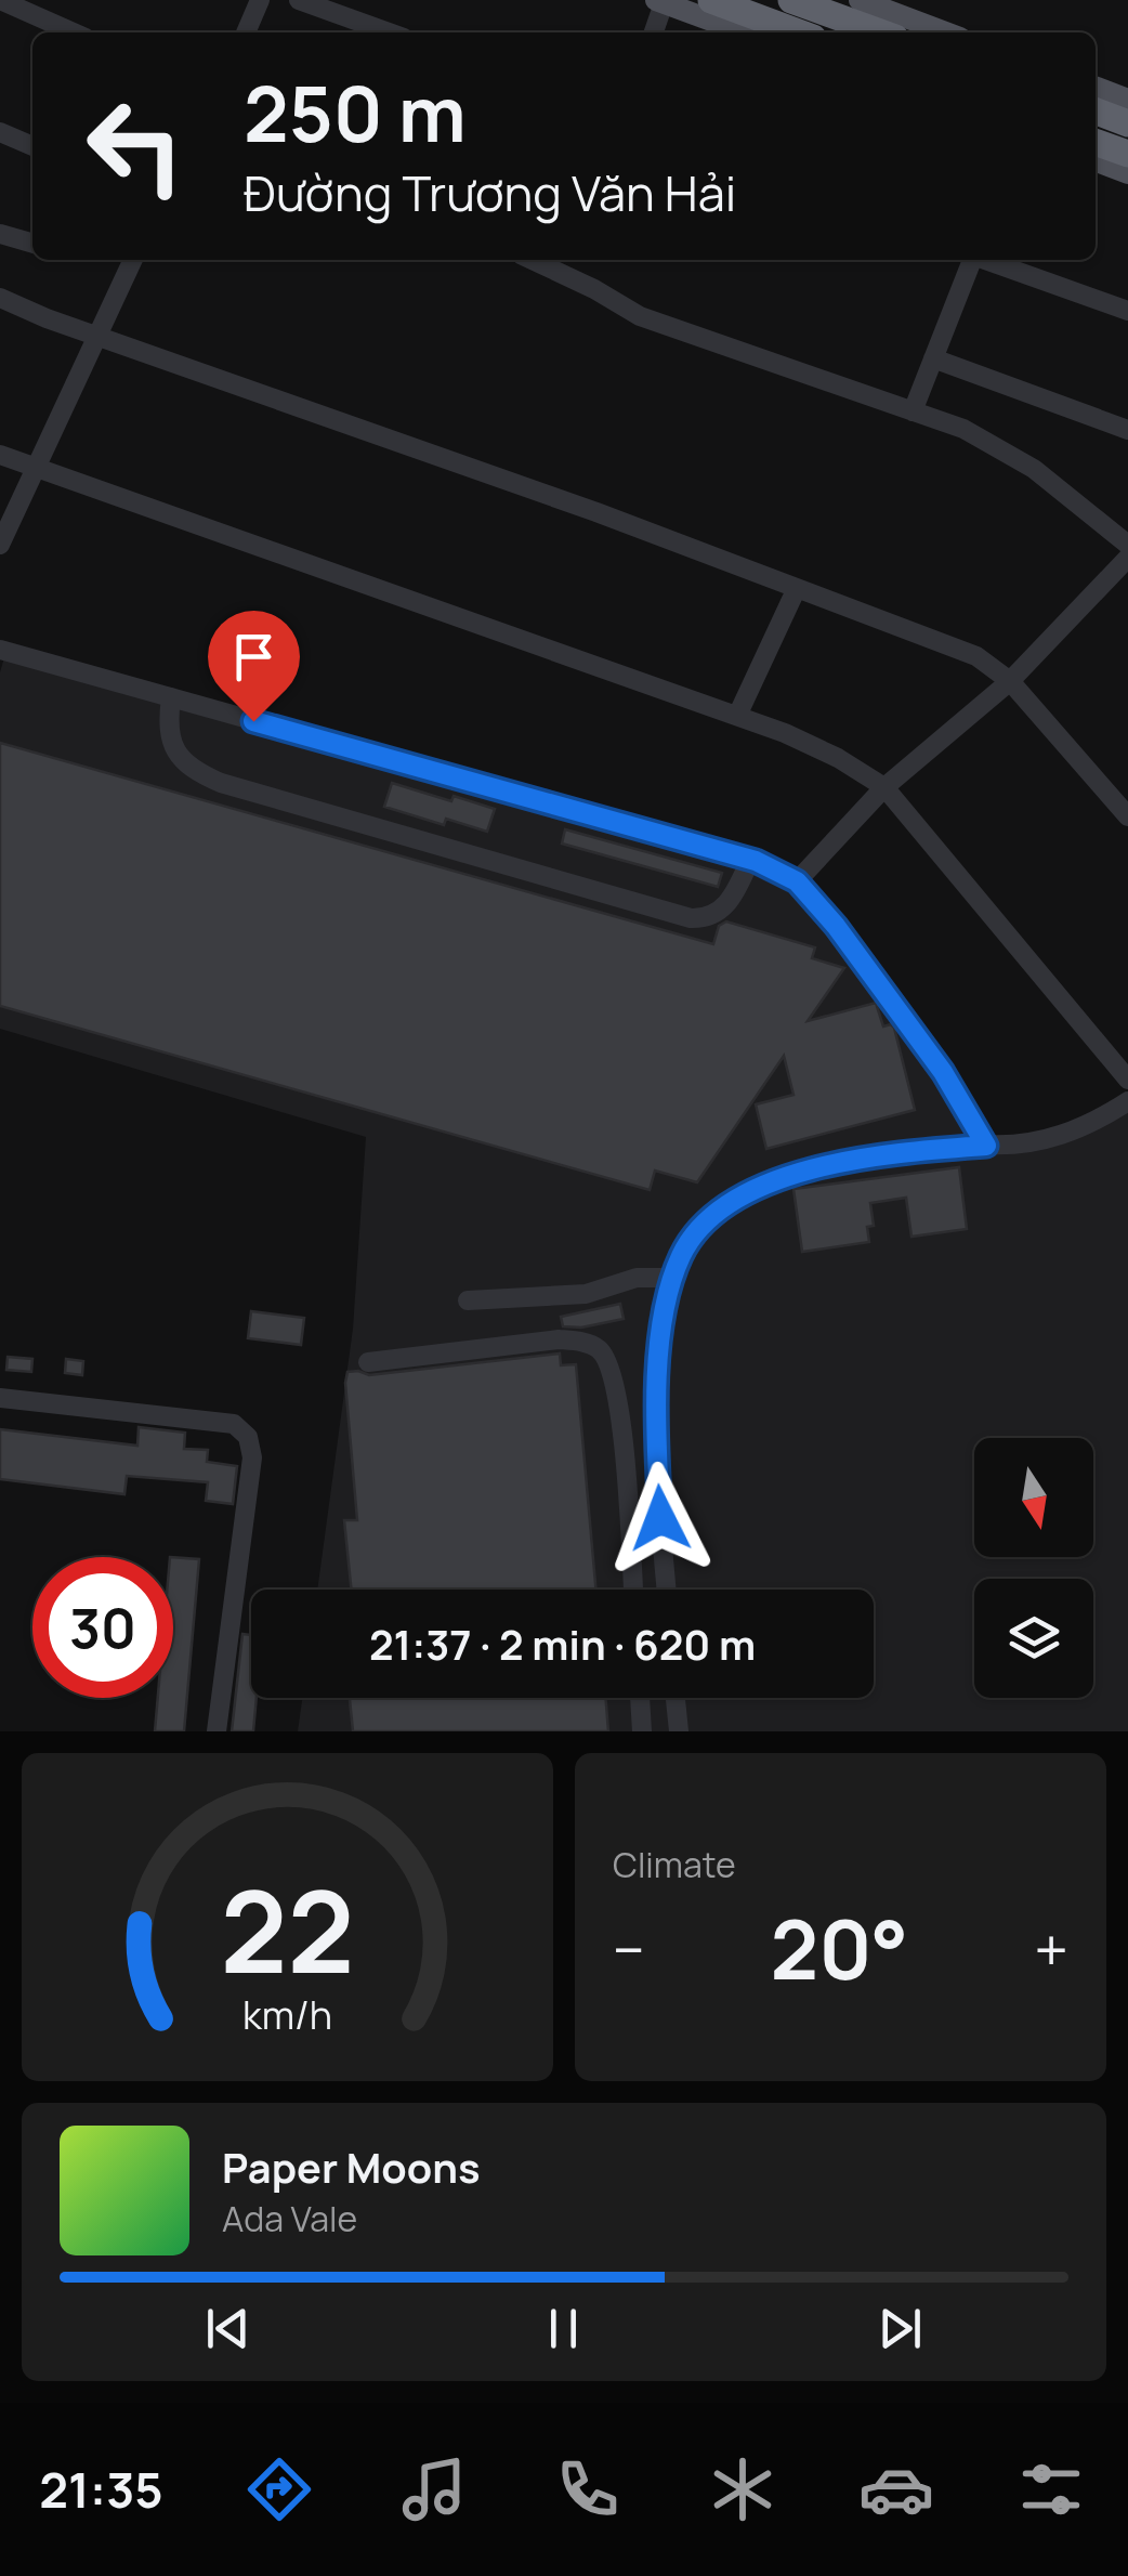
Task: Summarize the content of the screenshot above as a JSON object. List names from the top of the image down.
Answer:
{
  "north": "bottom",
  "page": {
    "turn": ["250 m", "Đường Trương Văn Hải"],
    "limit": "30",
    "trip": "21:37 · 2 min · 620 m",
    "tile": "Climate",
    "heat": ["−", "20°", "+"],
    "song": ["Paper Moons", "Ada Vale"],
    "tabs": "21:35",
    "gauge": ["22", "km/h"]
  }
}
